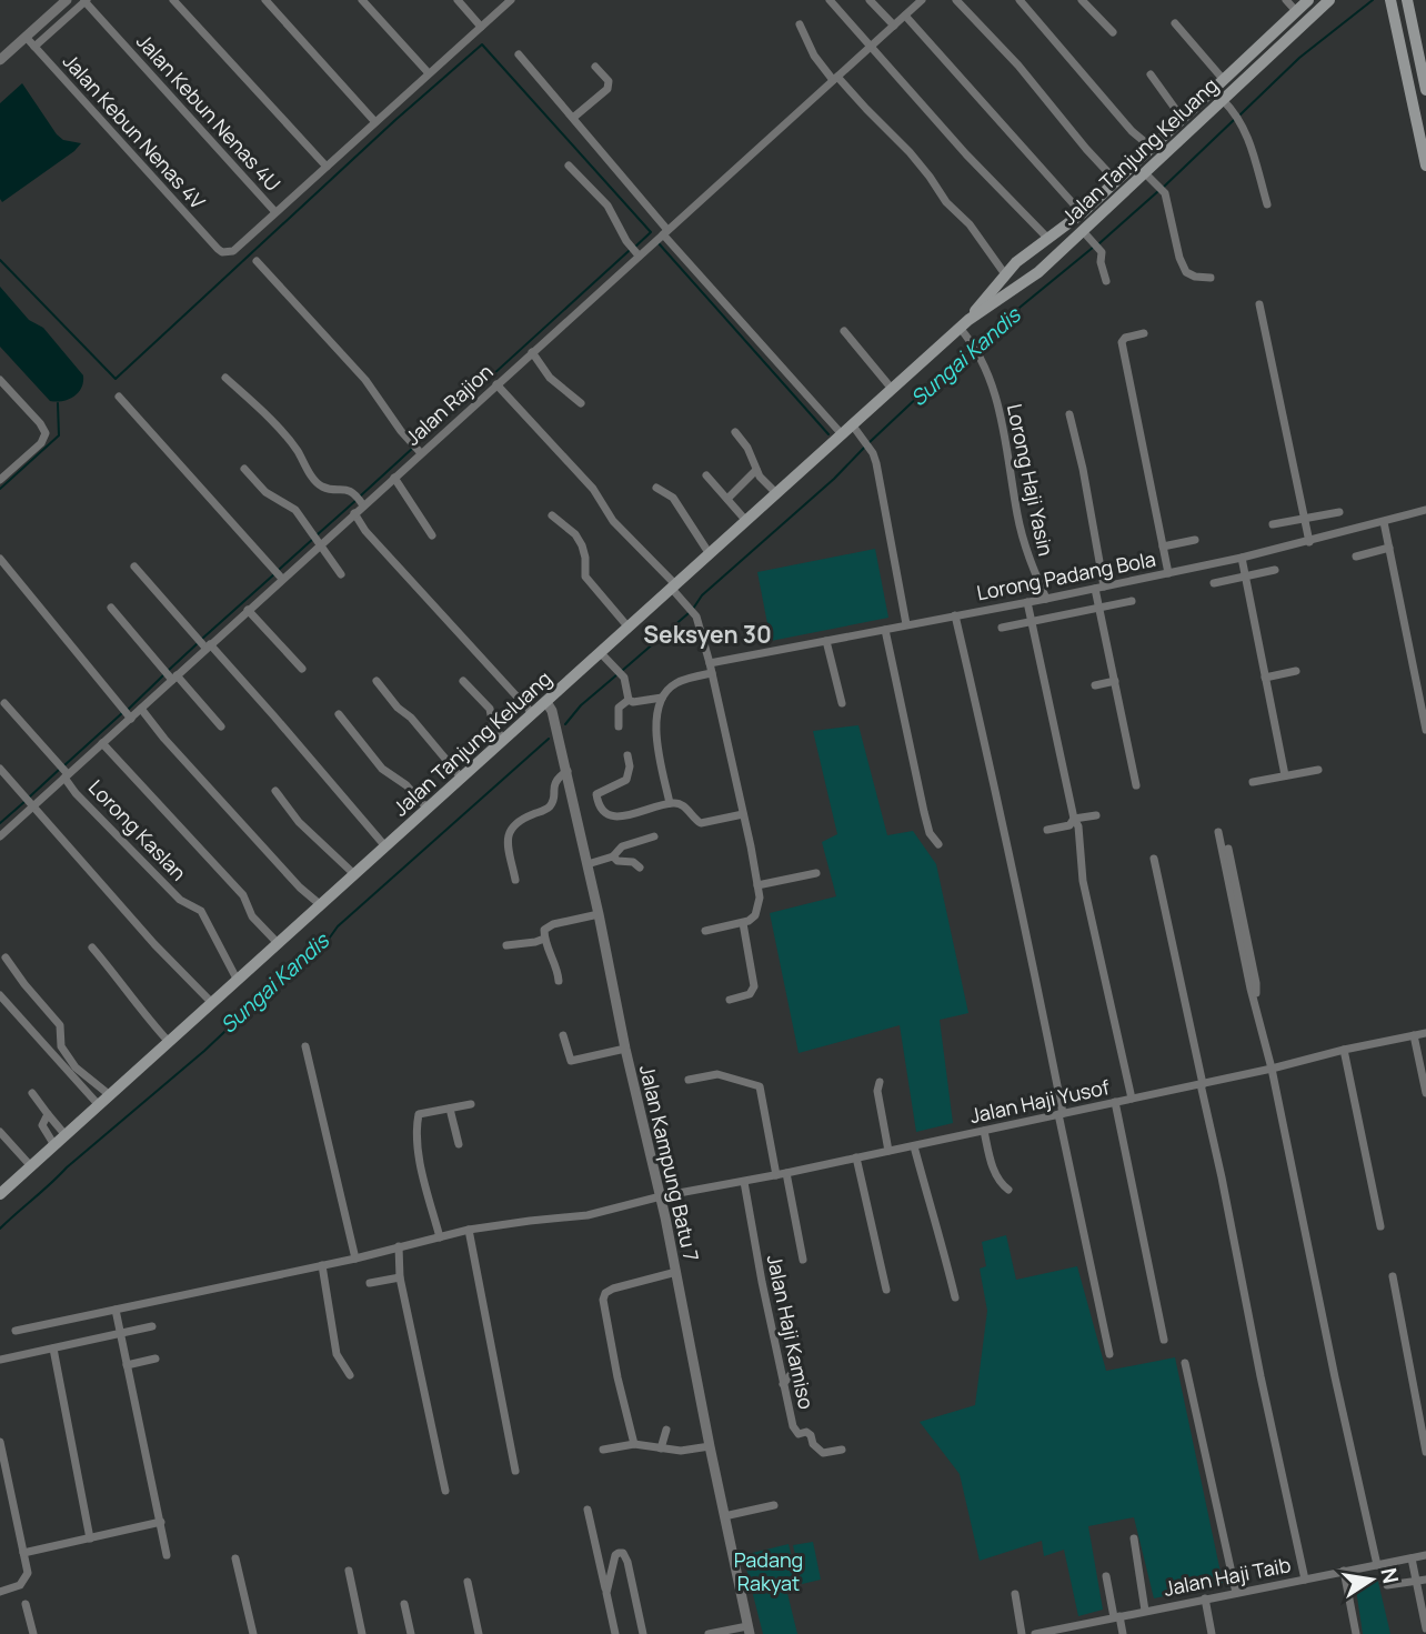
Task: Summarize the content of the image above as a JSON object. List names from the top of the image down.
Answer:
{
  "streets": {
    "main road": ["Jalan Tanjung Keluang"],
    "street": [
      "Jalan Kebun Nenas 4U",
      "Jalan Kebun Nenas 4V",
      "Jalan Rajion",
      "Lorong Haji Yasin",
      "Lorong Padang Bola",
      "Lorong Kaslan",
      "Jalan Haji Yusof",
      "Jalan Kampung Batu 7",
      "Jalan Haji Kamiso",
      "Jalan Haji Taib"
    ]
  },
  "crossings": [
    ["Jalan Kebun Nenas 4U", "Jalan Kebun Nenas 4V"],
    ["Jalan Tanjung Keluang", "Lorong Haji Yasin"],
    ["Jalan Tanjung Keluang", "Lorong Kaslan"],
    ["Jalan Tanjung Keluang", "Jalan Kampung Batu 7"],
    ["Jalan Rajion", "Lorong Kaslan"],
    ["Lorong Haji Yasin", "Lorong Padang Bola"],
    ["Jalan Haji Yusof", "Jalan Kampung Batu 7"],
    ["Jalan Haji Yusof", "Jalan Haji Kamiso"]
  ],
  "districts": ["Seksyen 30"],
  "water": ["Sungai Kandis"],
  "parks": ["Padang Rakyat"],
  "north": "right"
}
